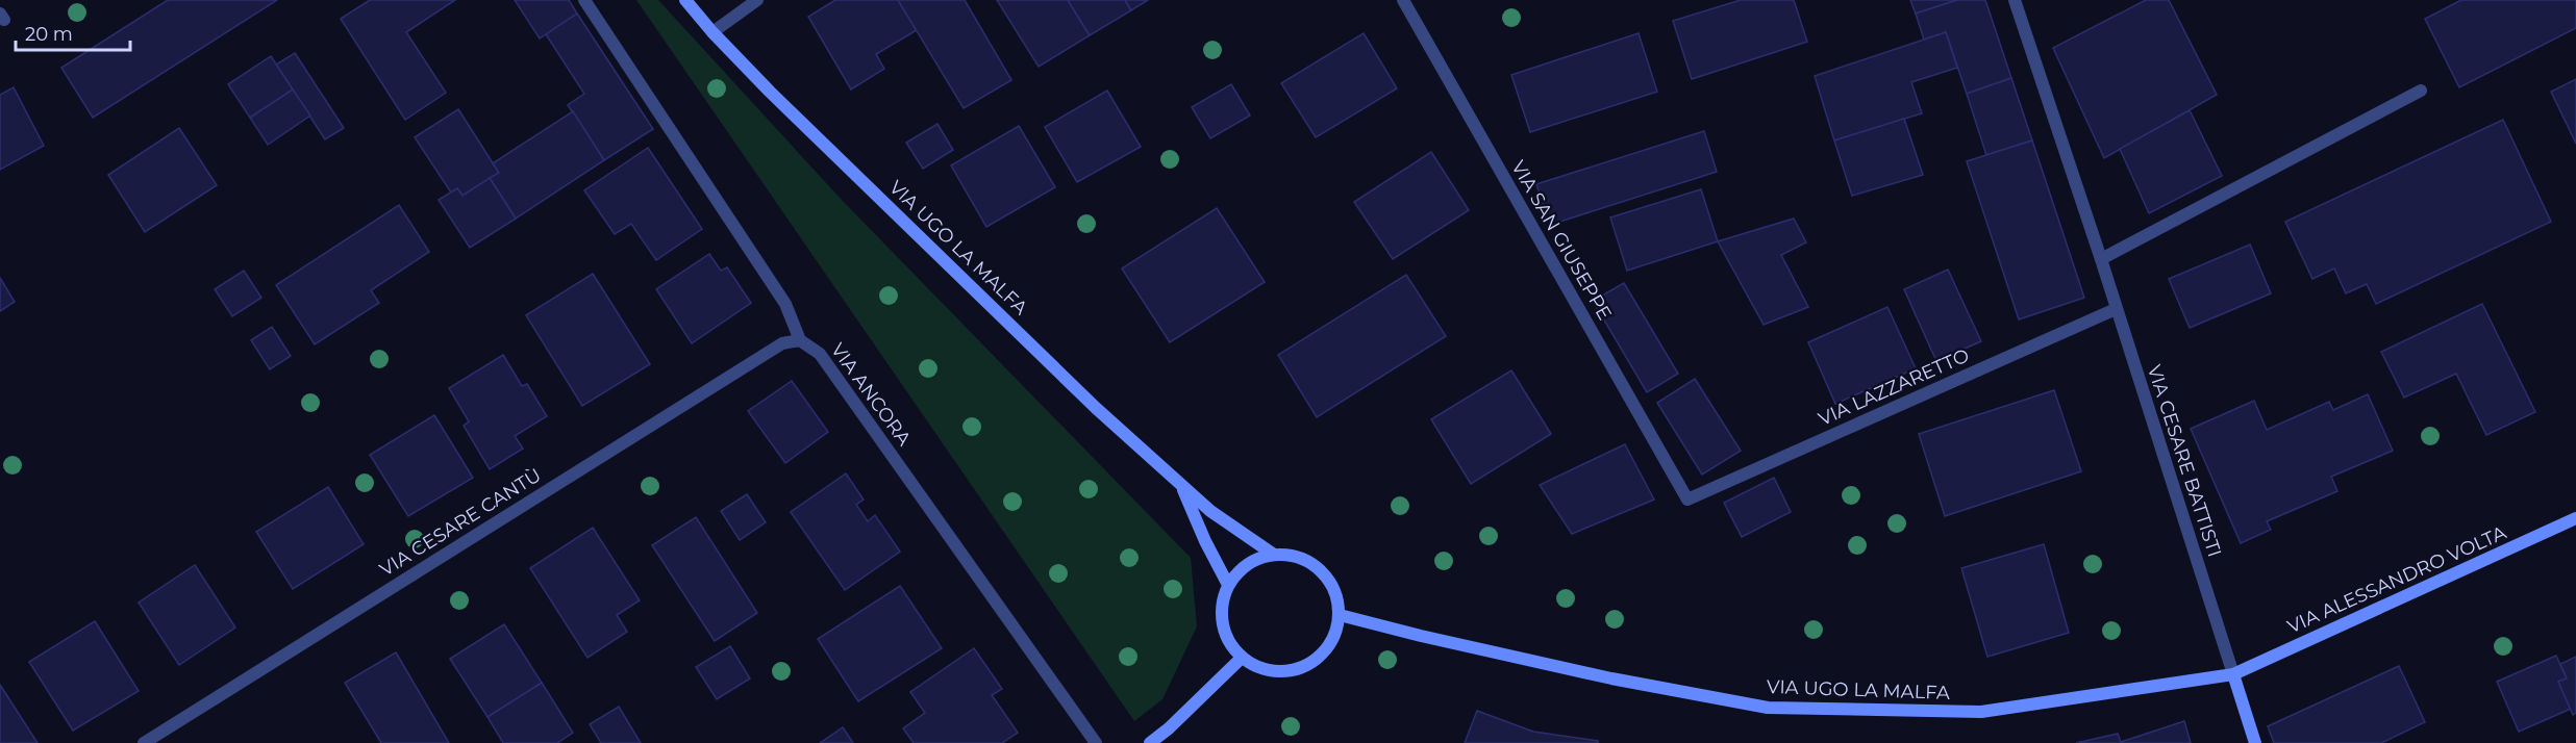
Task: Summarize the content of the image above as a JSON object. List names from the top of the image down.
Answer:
{
  "streets": {
    "street": [
      "VIA SAN GIUSEPPE",
      "VIA UGO LA MALFA",
      "VIA LAZZARETTO",
      "VIA ANCORA",
      "VIA CESARE BATTISTI",
      "VIA CESARE CANTÙ",
      "VIA ALESSANDRO VOLTA"
    ]
  },
  "crossings": [
    ["VIA SAN GIUSEPPE", "VIA LAZZARETTO"],
    ["VIA UGO LA MALFA", "VIA CESARE BATTISTI"],
    ["VIA UGO LA MALFA", "VIA ALESSANDRO VOLTA"],
    ["VIA LAZZARETTO", "VIA CESARE BATTISTI"],
    ["VIA ANCORA", "VIA CESARE CANTÙ"],
    ["VIA CESARE BATTISTI", "VIA ALESSANDRO VOLTA"]
  ],
  "scale_bar": "20 m"
}
